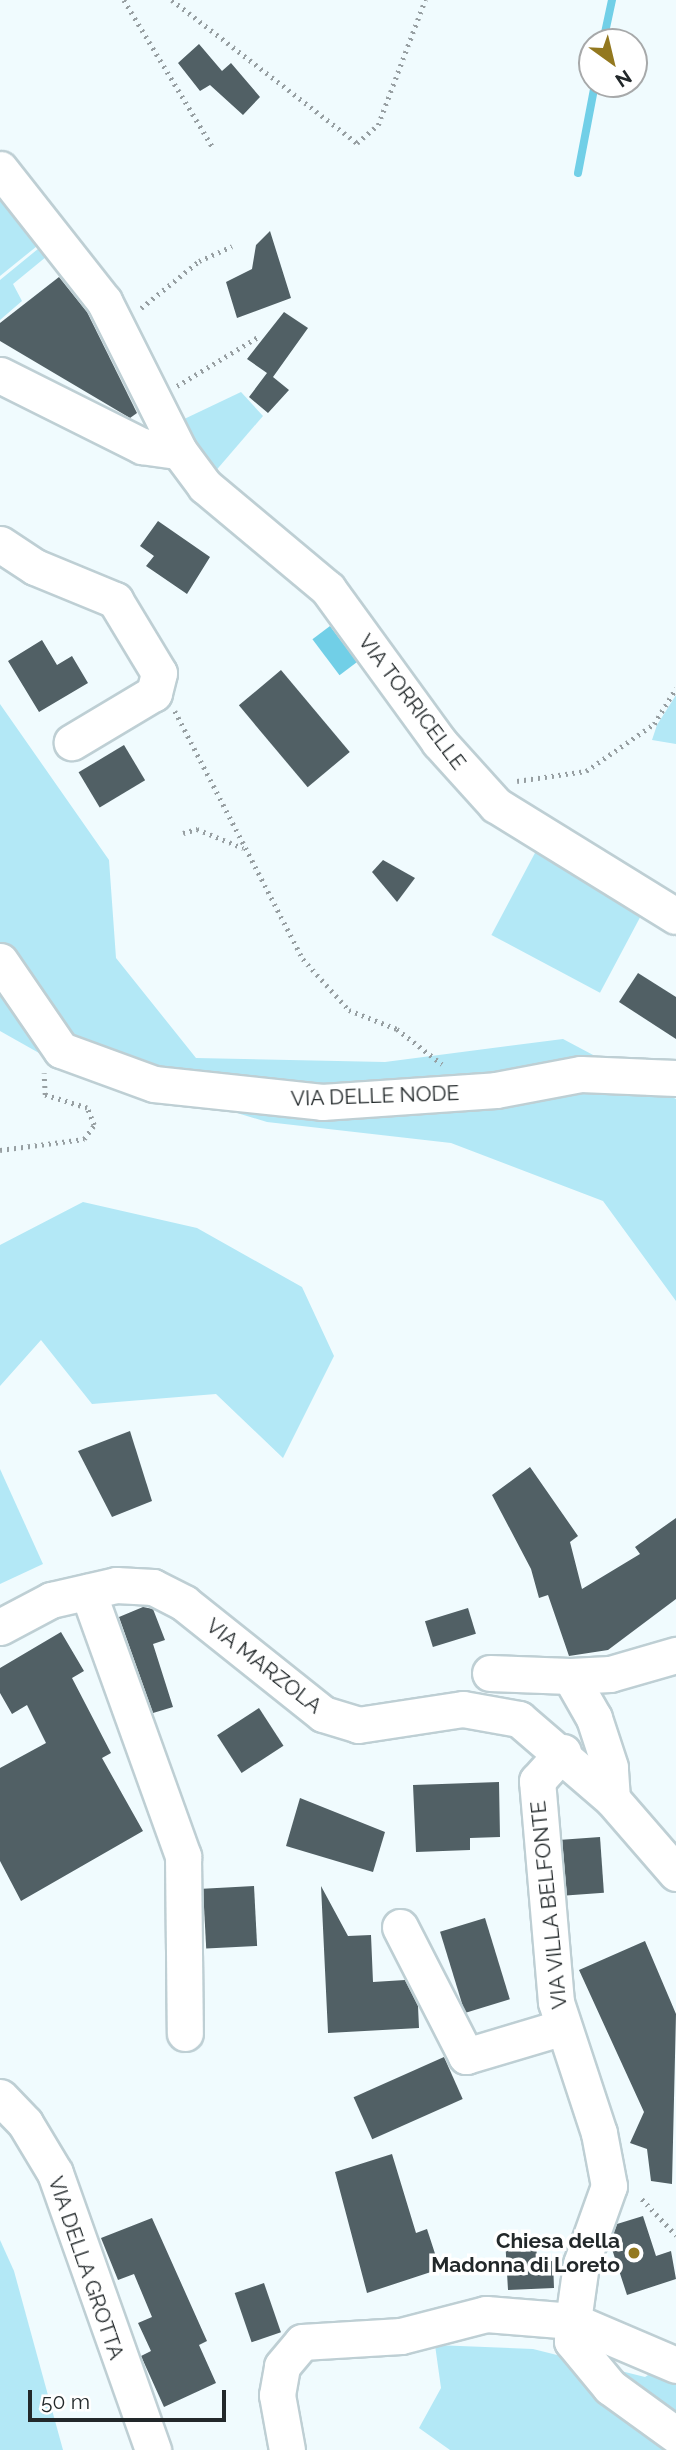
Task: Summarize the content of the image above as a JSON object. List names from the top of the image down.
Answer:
{
  "streets": {
    "street": [
      "VIA TORRICELLE",
      "VIA DELLE NODE",
      "VIA MARZOLA",
      "VIA VILLA BELFONTE",
      "VIA DELLA GROTTA"
    ]
  },
  "crossings": [
    ["VIA MARZOLA", "VIA VILLA BELFONTE"]
  ],
  "places": ["Chiesa della Madonna di Loreto"],
  "scale_bar": "50 m",
  "north": "bottom right"
}
